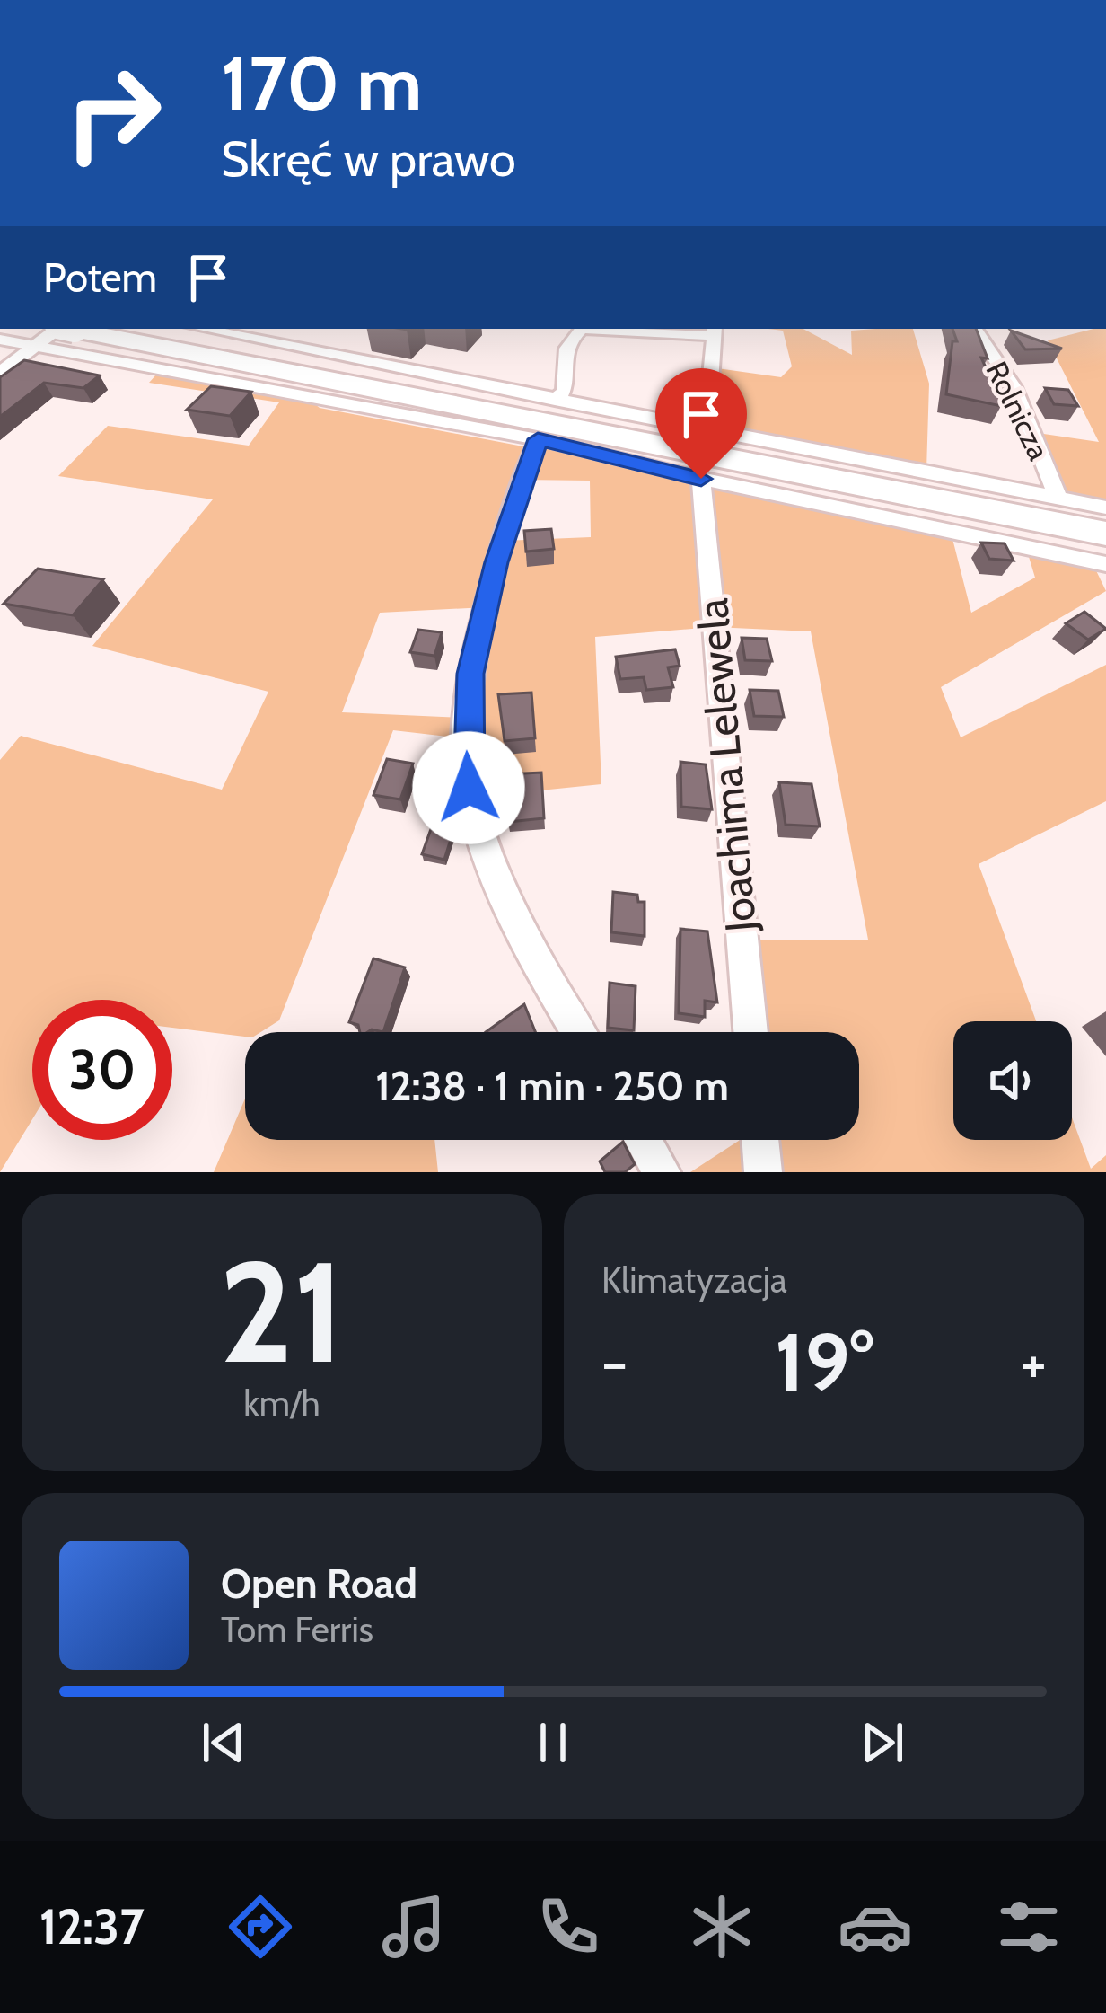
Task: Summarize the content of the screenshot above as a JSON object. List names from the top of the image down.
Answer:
{
  "streets": {
    "street": ["Rolnicza", "Joachima Lelewela"]
  },
  "page": {
    "turn": ["170 m", "Skręć w prawo"],
    "then": "Potem",
    "limit": "30",
    "trip": "12:38 · 1 min · 250 m",
    "tile": [
      ["21", "km/h"],
      "Klimatyzacja"
    ],
    "heat": ["−", "19°", "+"],
    "song": ["Open Road", "Tom Ferris"],
    "tabs": "12:37"
  }
}
